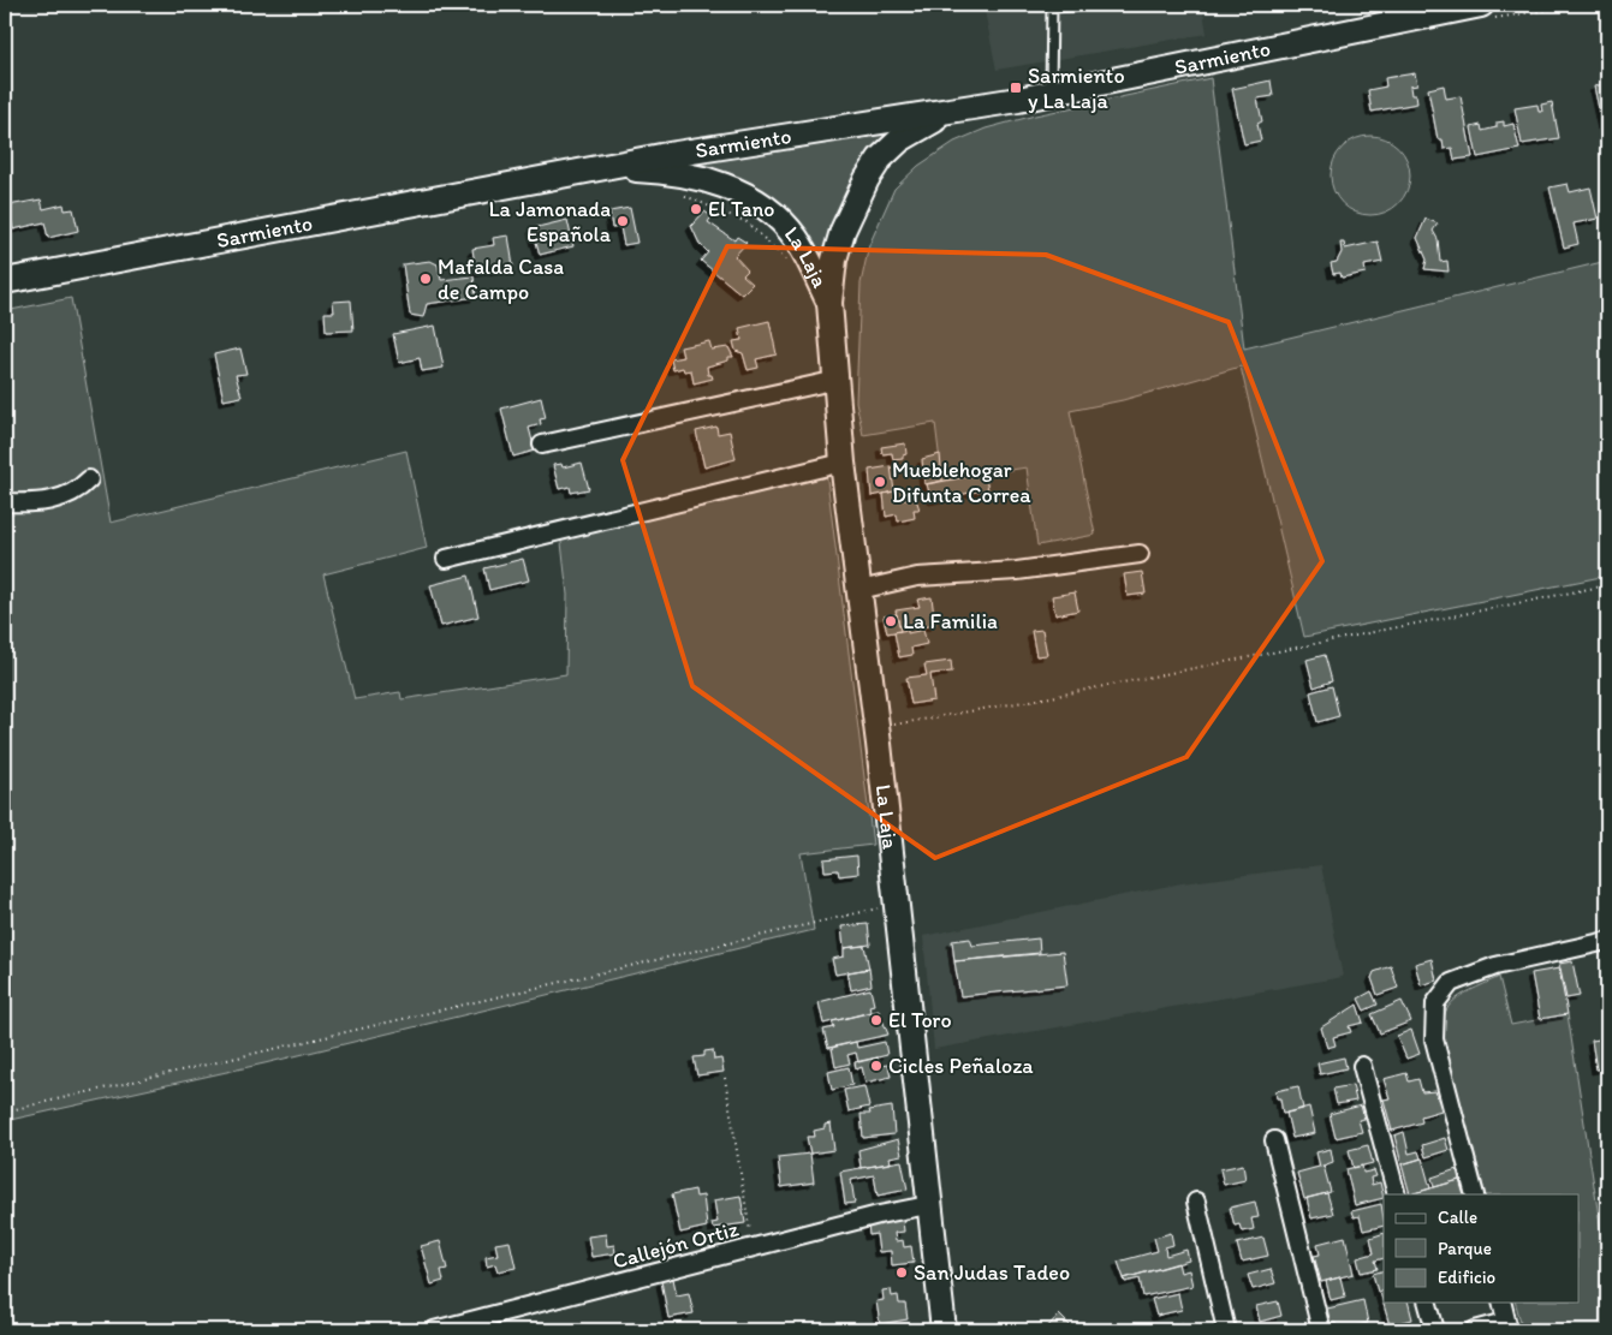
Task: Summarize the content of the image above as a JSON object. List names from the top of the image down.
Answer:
{
  "streets": {
    "main road": ["Sarmiento", "La Laja"],
    "street": ["Callejón Ortiz"]
  },
  "crossings": [
    ["Sarmiento", "La Laja"],
    ["La Laja", "Callejón Ortiz"]
  ],
  "places": {
    "transit": ["Sarmiento y La Laja"],
    "other": [
      "El Tano",
      "La Jamonada Española",
      "Mafalda Casa de Campo",
      "Mueblehogar Difunta Correa",
      "La Familia",
      "El Toro",
      "Cicles Peñaloza",
      "San Judas Tadeo"
    ]
  },
  "legend": ["Calle", "Parque", "Edificio"]
}
